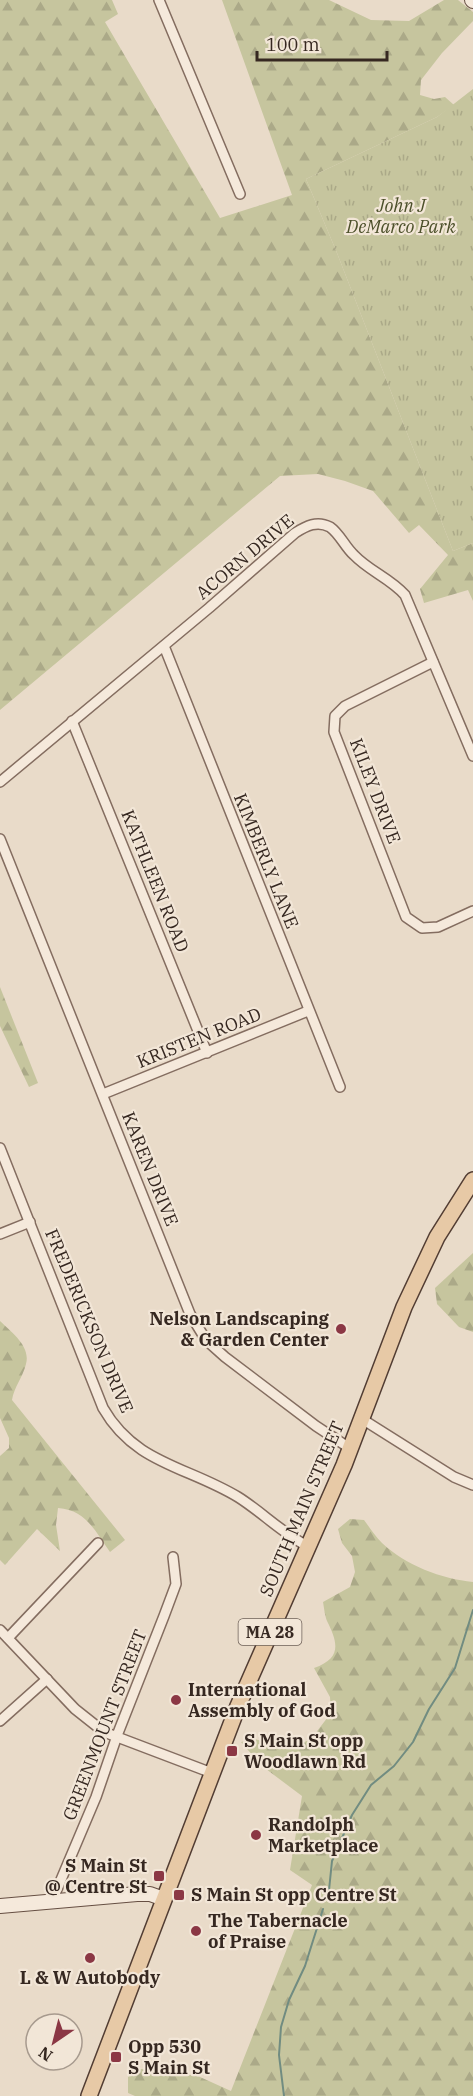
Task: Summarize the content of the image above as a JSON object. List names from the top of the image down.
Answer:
{
  "streets": {
    "main road": ["SOUTH MAIN STREET", "MA 28"],
    "street": [
      "ACORN DRIVE",
      "KILEY DRIVE",
      "KIMBERLY LANE",
      "KATHLEEN ROAD",
      "KRISTEN ROAD",
      "KAREN DRIVE",
      "FREDERICKSON DRIVE",
      "GREENMOUNT STREET"
    ]
  },
  "crossings": [
    ["ACORN DRIVE", "KILEY DRIVE"],
    ["ACORN DRIVE", "KIMBERLY LANE"],
    ["ACORN DRIVE", "KATHLEEN ROAD"],
    ["KIMBERLY LANE", "KRISTEN ROAD"],
    ["KATHLEEN ROAD", "KRISTEN ROAD"],
    ["KRISTEN ROAD", "KAREN DRIVE"],
    ["KAREN DRIVE", "SOUTH MAIN STREET"],
    ["FREDERICKSON DRIVE", "SOUTH MAIN STREET"]
  ],
  "parks": ["John J DeMarco Park"],
  "places": {
    "other": [
      "Nelson Landscaping & Garden Center",
      "International Assembly of God",
      "Randolph Marketplace",
      "The Tabernacle of Praise",
      "L & W Autobody"
    ],
    "transit": [
      "S Main St opp Woodlawn Rd",
      "S Main St @ Centre St",
      "S Main St opp Centre St",
      "Opp 530 S Main St"
    ]
  },
  "scale_bar": "100 m",
  "north": "bottom left"
}
